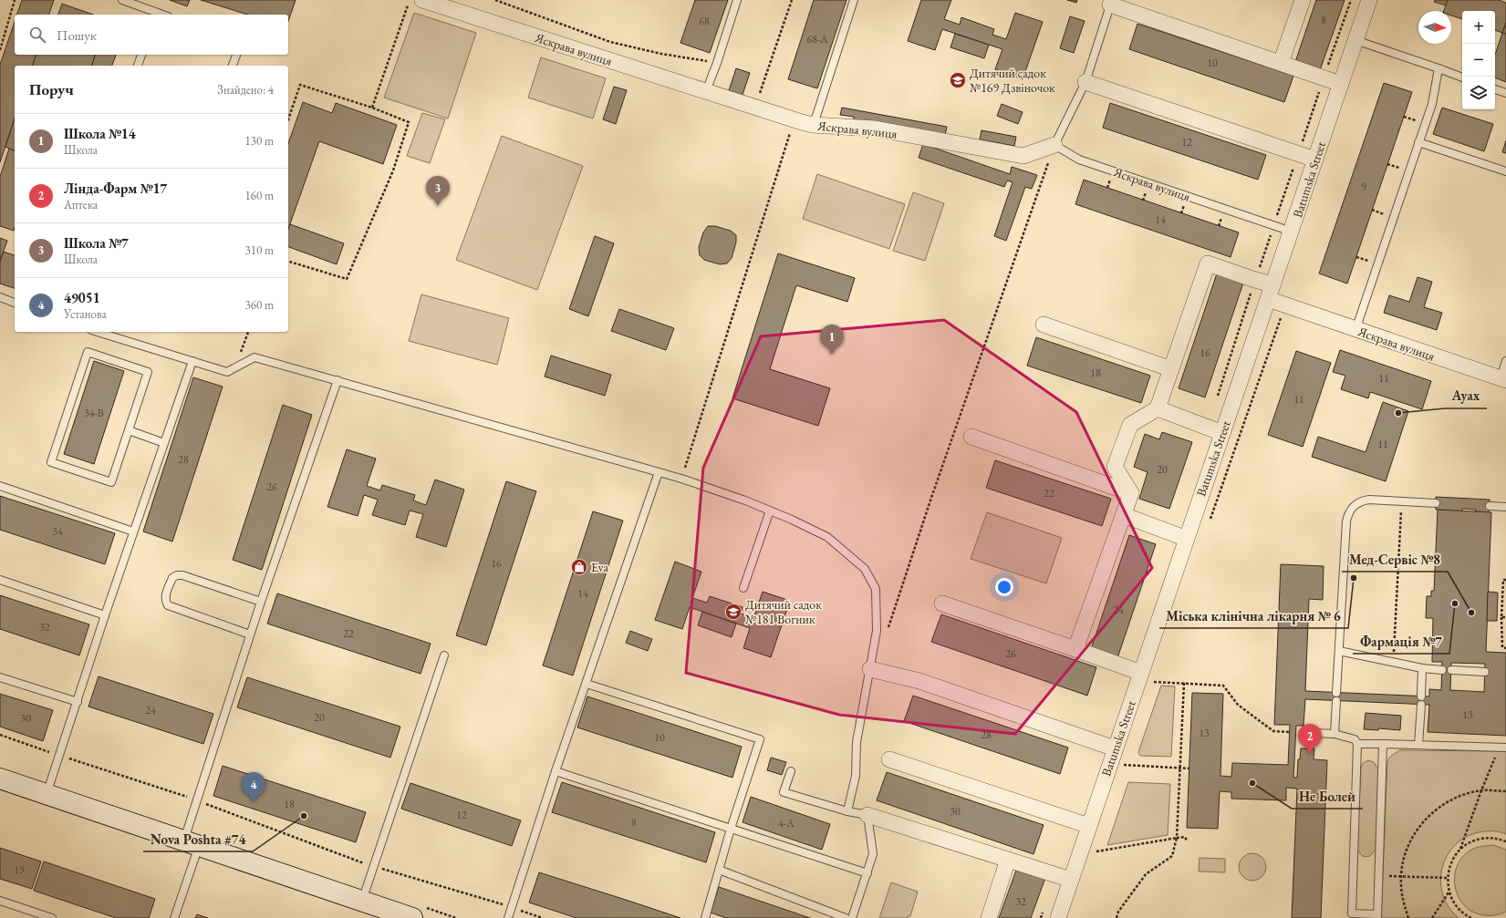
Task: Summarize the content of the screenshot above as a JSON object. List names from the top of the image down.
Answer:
{
  "streets": {
    "street": ["Яскрава вулиця", "Batumska Street"]
  },
  "crossings": [
    ["Яскрава вулиця", "Batumska Street"]
  ],
  "places": {
    "school or university": ["Дитячий садок №169 Дзвіночок", "Дитячий садок №181 Вогник"],
    "other": [
      "Ayax",
      "Міська клінічна лікарня № 6",
      "Фармація №7",
      "Мед-Сервіс №8",
      "Не Болей",
      "Nova Poshta #74"
    ],
    "shop": ["Eva"]
  },
  "house_numbers": [
    "8",
    "68",
    "68-А",
    "10",
    "12",
    "9",
    "14",
    "16",
    "18",
    "11",
    "11",
    "34-В",
    "11",
    "28",
    "20",
    "26",
    "22",
    "34",
    "16",
    "14",
    "24",
    "32",
    "22",
    "26",
    "24",
    "13",
    "20",
    "30",
    "13",
    "28",
    "10",
    "18",
    "30",
    "12",
    "8",
    "4-А",
    "19",
    "32"
  ],
  "north": "right",
  "page": {
    "map_buttons": ["+", "−"],
    "search": "Пошук",
    "heading": ["Поруч", "Знайдено: 4"],
    "list": [
      {
        "mark": "1",
        "name": "Школа №14",
        "note": "Школа",
        "value": "130 m"
      },
      {
        "mark": "2",
        "name": "Лінда-Фарм №17",
        "note": "Аптека",
        "value": "160 m"
      },
      {
        "mark": "3",
        "name": "Школа №7",
        "note": "Школа",
        "value": "310 m"
      },
      {
        "mark": "4",
        "name": "49051",
        "note": "Установа",
        "value": "360 m"
      }
    ],
    "pins": [
      "3",
      "1",
      "2",
      "4"
    ]
  }
}
